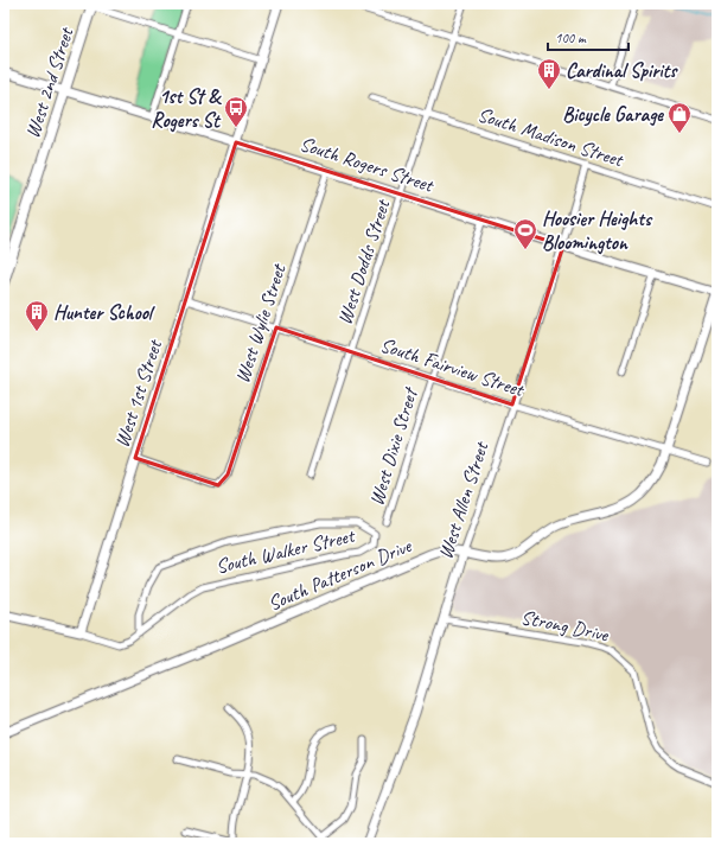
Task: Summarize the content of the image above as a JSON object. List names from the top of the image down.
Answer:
{
  "streets": {
    "main road": ["West 2nd Street"],
    "street": [
      "South Madison Street",
      "South Rogers Street",
      "West Dodds Street",
      "West Wylie Street",
      "South Fairview Street",
      "West 1st Street",
      "West Dixie Street",
      "West Allen Street",
      "South Walker Street",
      "South Patterson Drive",
      "Strong Drive"
    ]
  },
  "crossings": [
    ["West 2nd Street", "South Rogers Street"],
    ["South Madison Street", "West Dodds Street"],
    ["South Madison Street", "West Allen Street"],
    ["South Rogers Street", "West Dodds Street"],
    ["South Rogers Street", "West Wylie Street"],
    ["South Rogers Street", "West 1st Street"],
    ["South Rogers Street", "West Dixie Street"],
    ["South Rogers Street", "West Allen Street"],
    ["South Rogers Street", "South Patterson Drive"],
    ["West Dodds Street", "South Fairview Street"],
    ["West Wylie Street", "South Fairview Street"],
    ["West Wylie Street", "West 1st Street"],
    ["South Fairview Street", "West 1st Street"],
    ["South Fairview Street", "West Dixie Street"],
    ["South Fairview Street", "West Allen Street"],
    ["South Fairview Street", "South Patterson Drive"],
    ["West 1st Street", "South Walker Street"],
    ["West Allen Street", "South Patterson Drive"],
    ["West Allen Street", "Strong Drive"]
  ],
  "places": {
    "building": ["Cardinal Spirits", "Hunter School"],
    "bus stop": ["1st St & Rogers St"],
    "shop": ["Bicycle Garage"],
    "sports": ["Hoosier Heights Bloomington"]
  },
  "scale_bar": "100 m"
}
